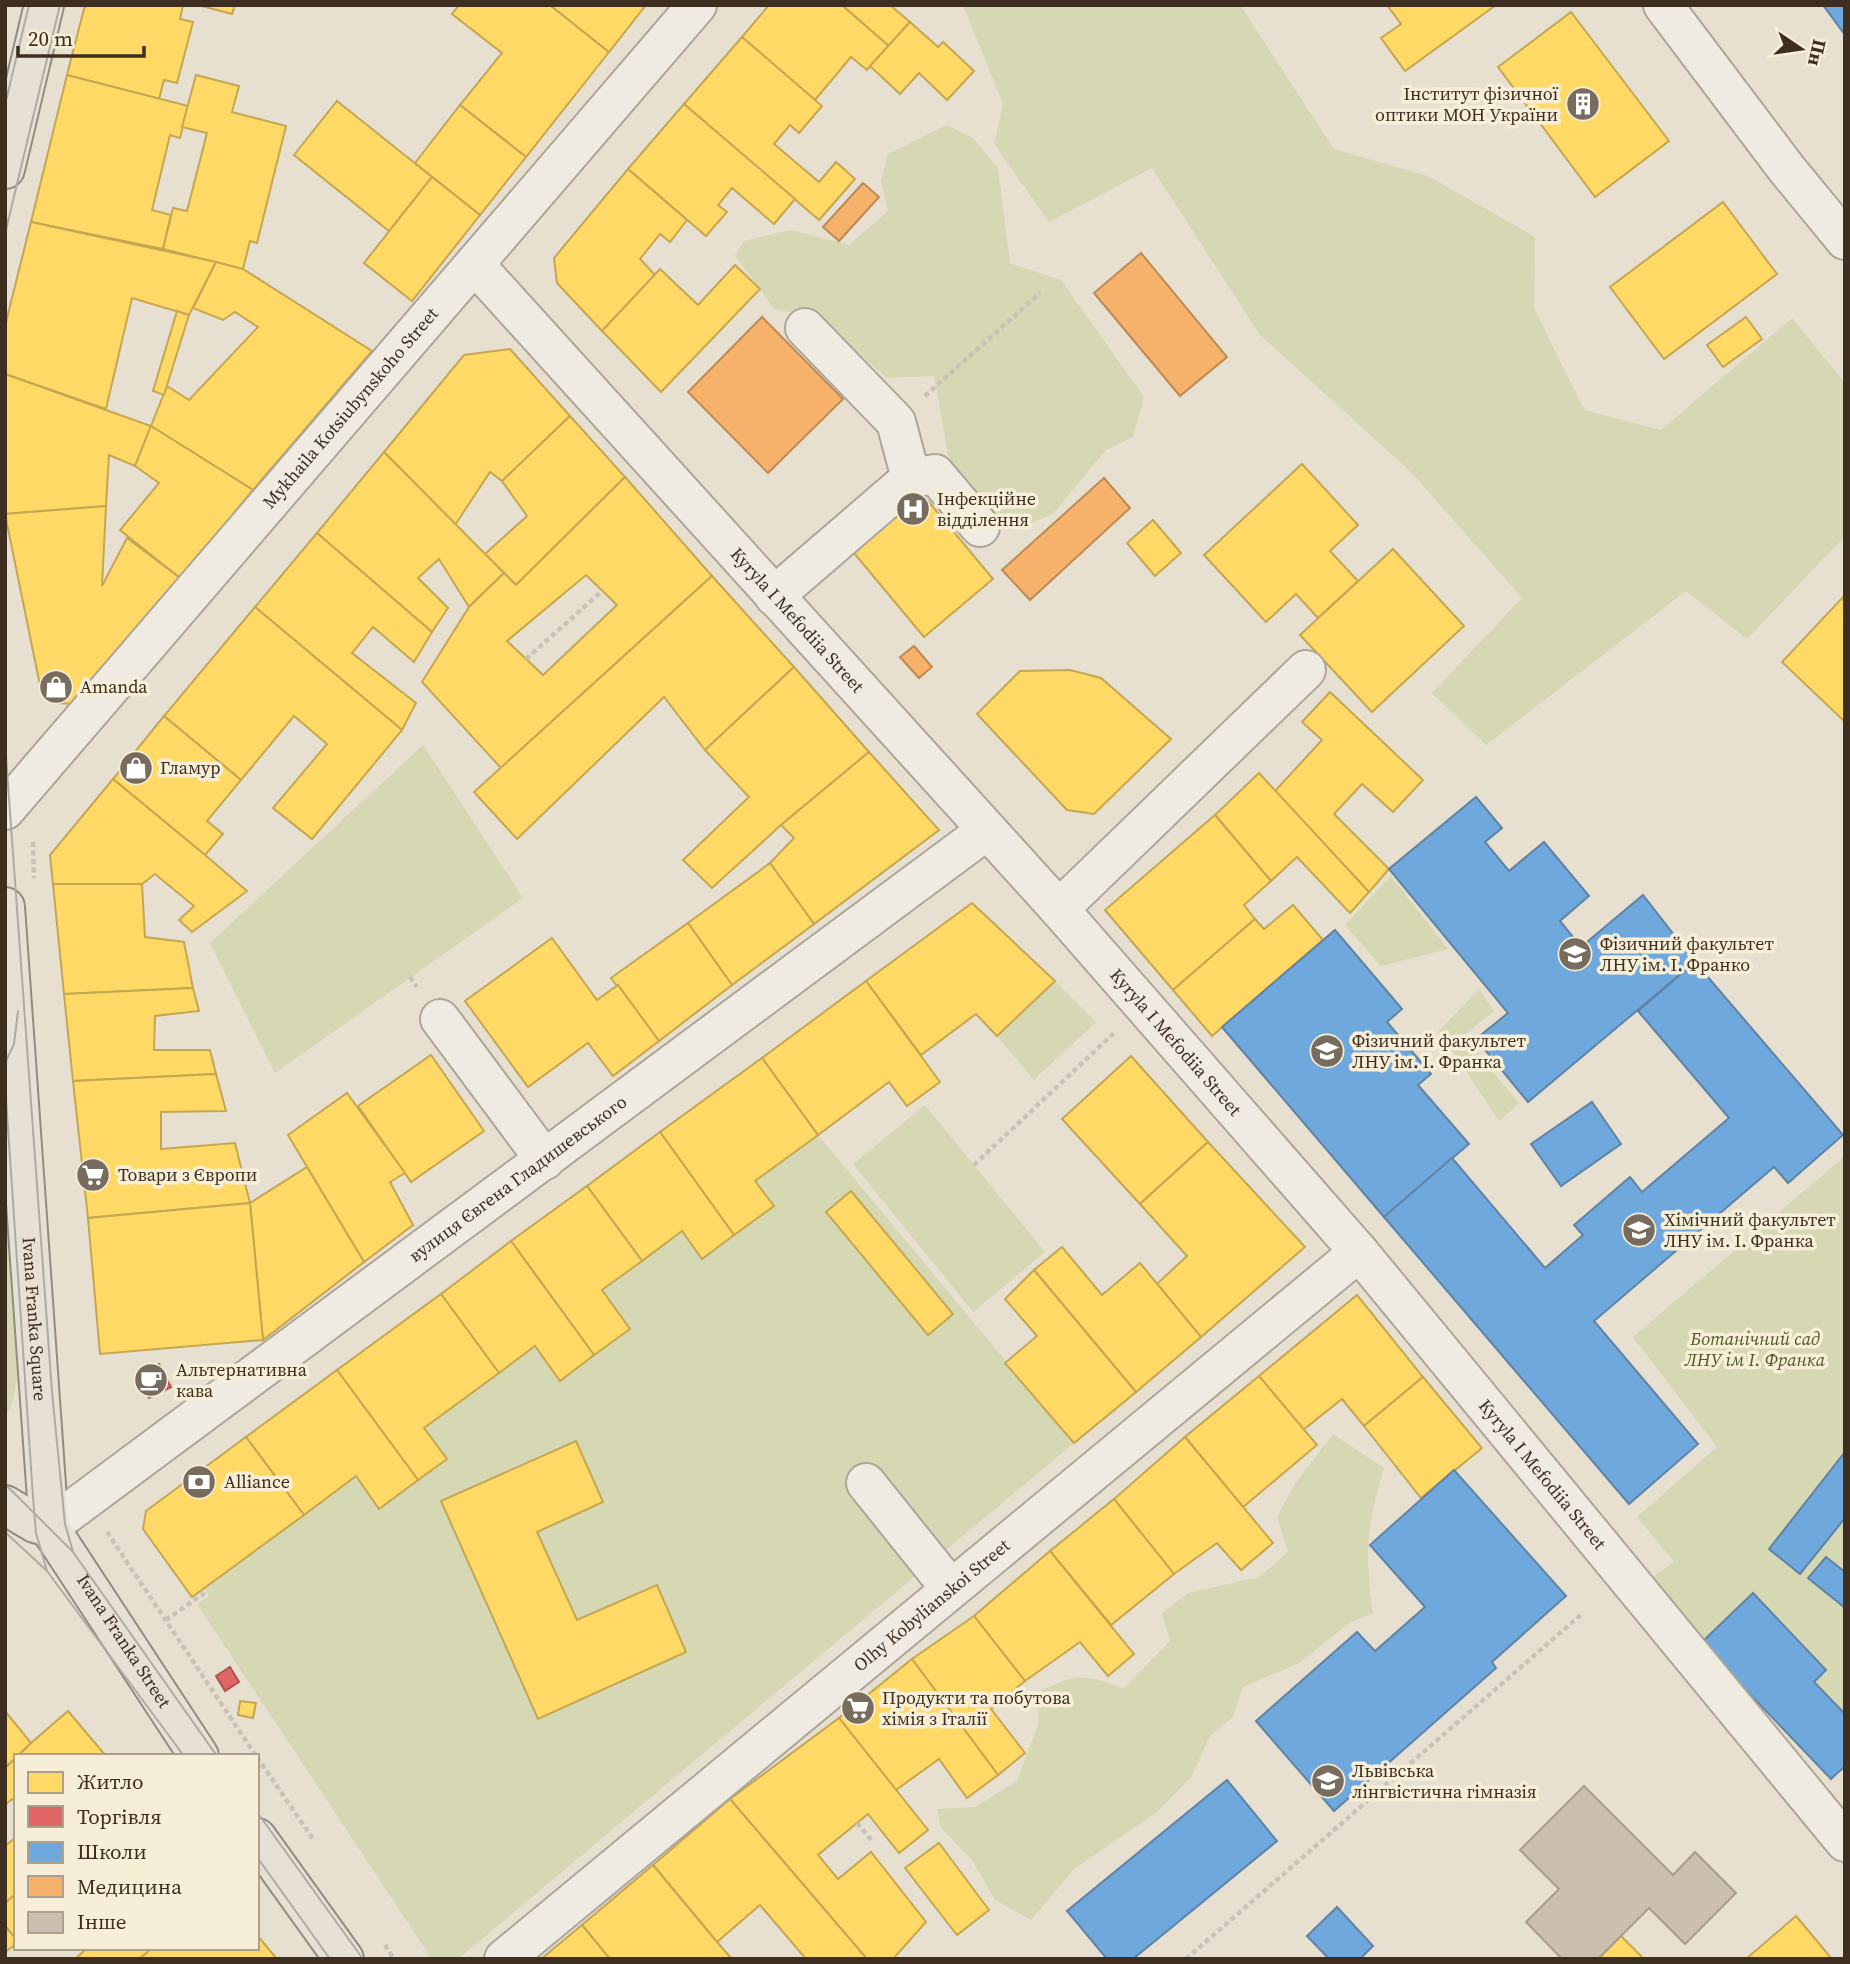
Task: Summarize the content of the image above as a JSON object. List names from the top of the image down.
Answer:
{
  "streets": {
    "main road": ["Ivana Franka Square", "Ivana Franka Street"],
    "street": [
      "Mykhaila Kotsiubynskoho Street",
      "Kyryla I Mefodiia Street",
      "вулиця Євгена Гладишевського",
      "Olhy Kobylianskoi Street"
    ]
  },
  "crossings": [
    ["Mykhaila Kotsiubynskoho Street", "Kyryla I Mefodiia Street"],
    ["Kyryla I Mefodiia Street", "вулиця Євгена Гладишевського"],
    ["Kyryla I Mefodiia Street", "Olhy Kobylianskoi Street"],
    ["вулиця Євгена Гладишевського", "Ivana Franka Square"],
    ["вулиця Євгена Гладишевського", "Ivana Franka Street"],
    ["Ivana Franka Square", "Ivana Franka Street"]
  ],
  "parks": ["Ботанічний сад ЛНУ ім І. Франка"],
  "places": {
    "building": ["Інститут фізичної оптики МОН України"],
    "hospital": ["Інфекційне відділення"],
    "shop": ["Amanda", "Гламур"],
    "school or university": [
      "Фізичний факультет ЛНУ ім. І. Франко",
      "Фізичний факультет ЛНУ ім. І. Франка",
      "Хімічний факультет ЛНУ ім. І. Франка",
      "Львівська лінгвістична гімназія"
    ],
    "supermarket": ["Товари з Європи", "Продукти та побутова хімія з Італії"],
    "cafe": ["Альтернативна кава"],
    "bank": ["Alliance"]
  },
  "legend": [
    "Житло",
    "Торгівля",
    "Школи",
    "Медицина",
    "Інше"
  ],
  "scale_bar": "20 m",
  "north": "right"
}
